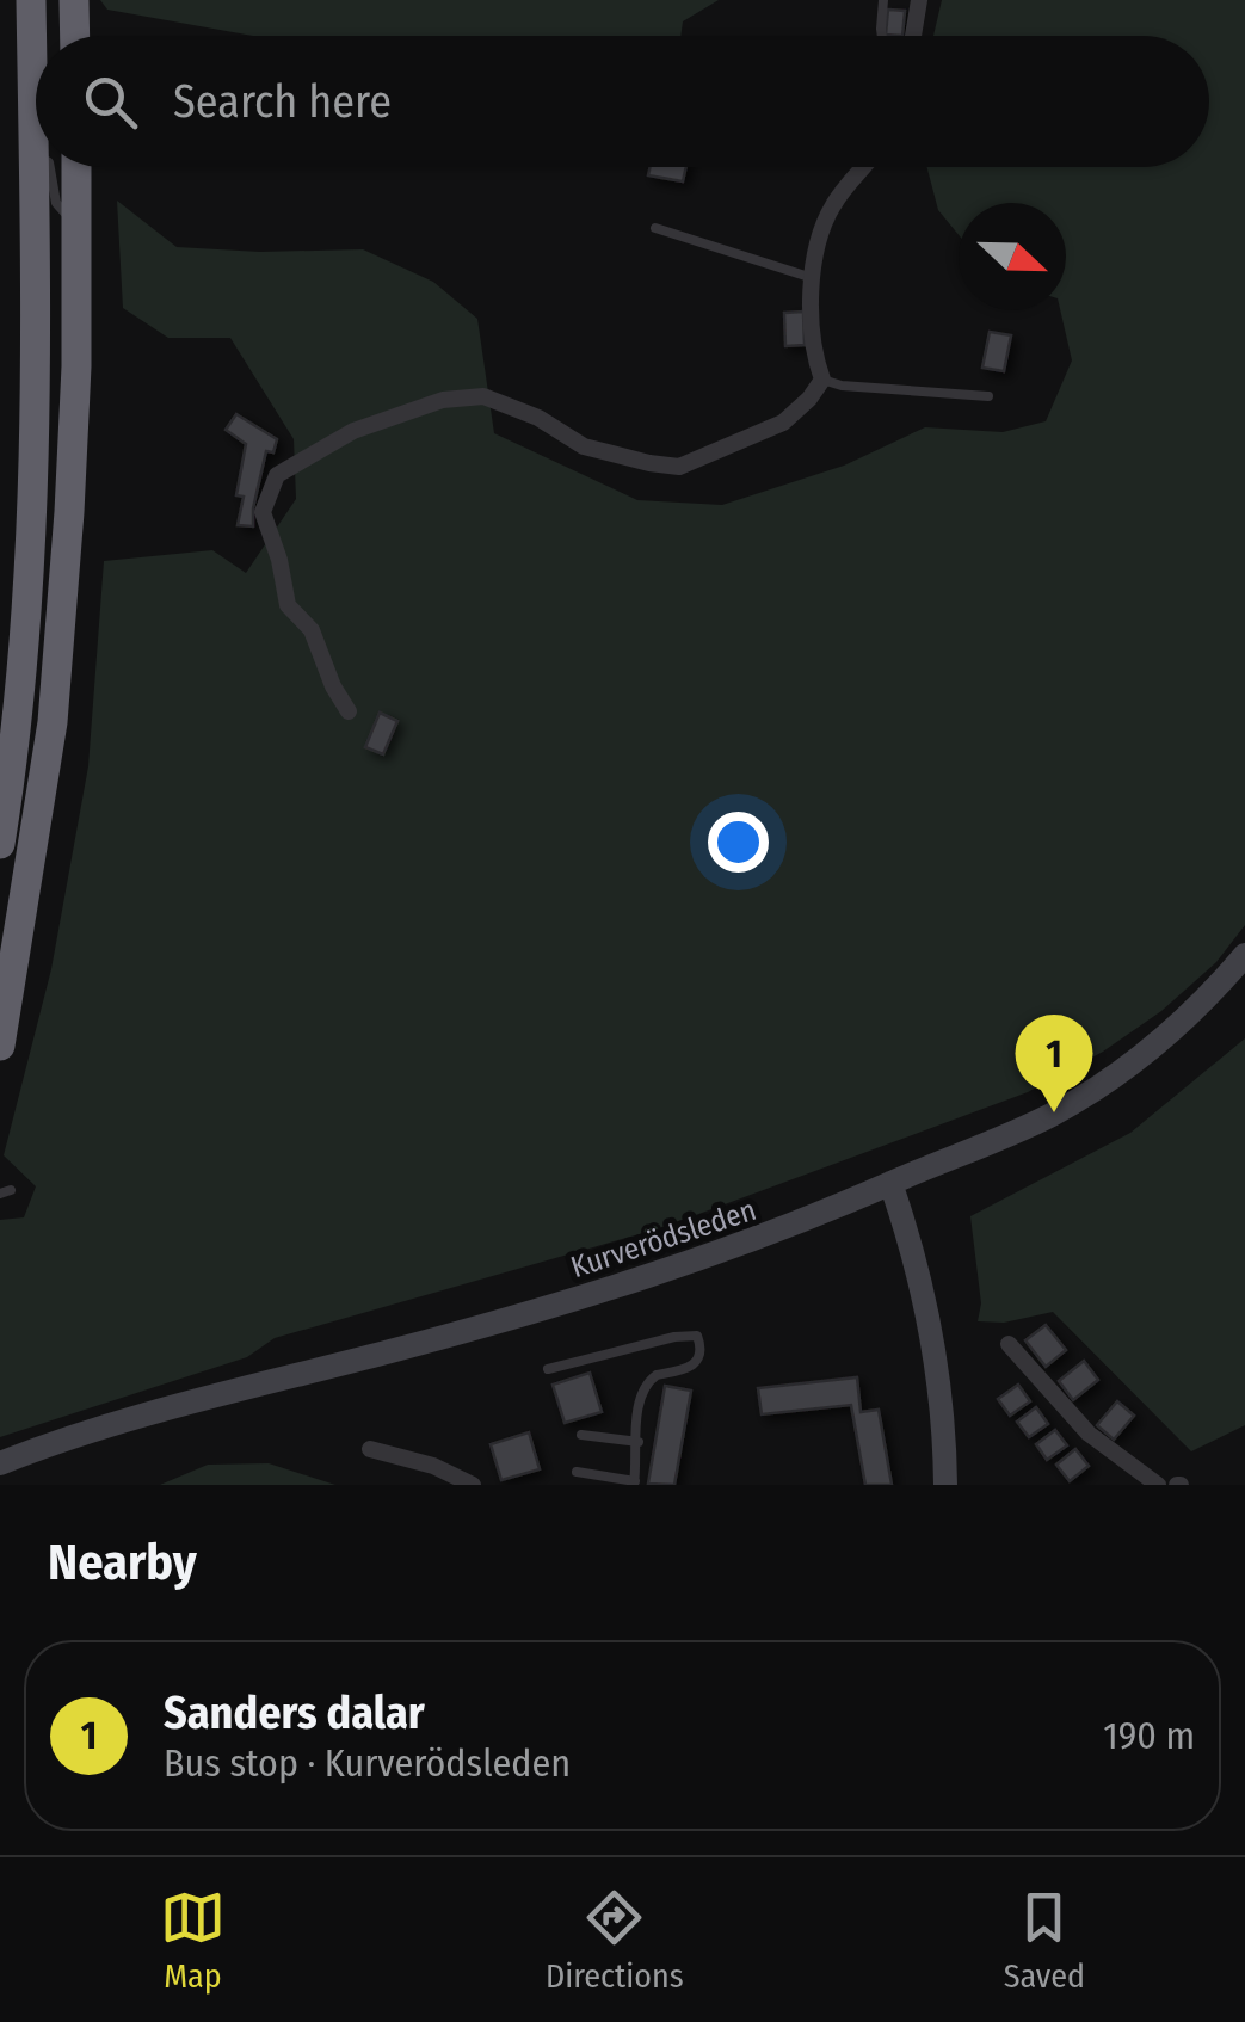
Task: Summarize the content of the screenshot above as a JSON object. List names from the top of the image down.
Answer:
{
  "streets": {
    "main road": ["Kurverödsleden"]
  },
  "north": "right",
  "page": {
    "search": "Search here",
    "pins": "1",
    "heading": "Nearby",
    "list": [
      {
        "mark": "1",
        "name": "Sanders dalar",
        "note": "Bus stop · Kurverödsleden",
        "value": "190 m"
      }
    ],
    "nav": ["Map", "Directions", "Saved"]
  }
}
